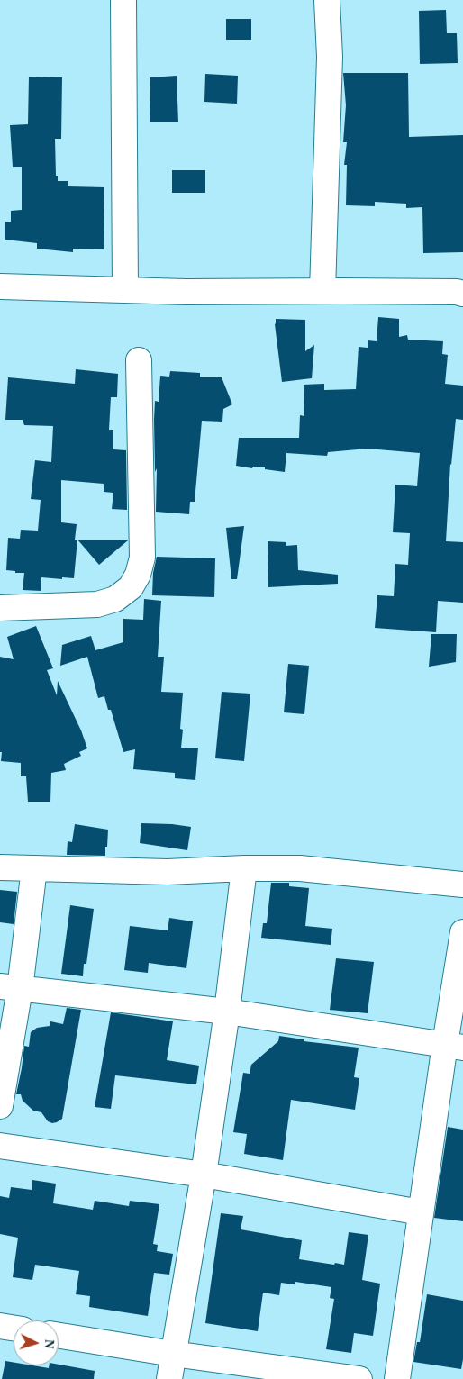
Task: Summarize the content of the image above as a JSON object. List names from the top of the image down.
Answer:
{
  "north": "right"
}
